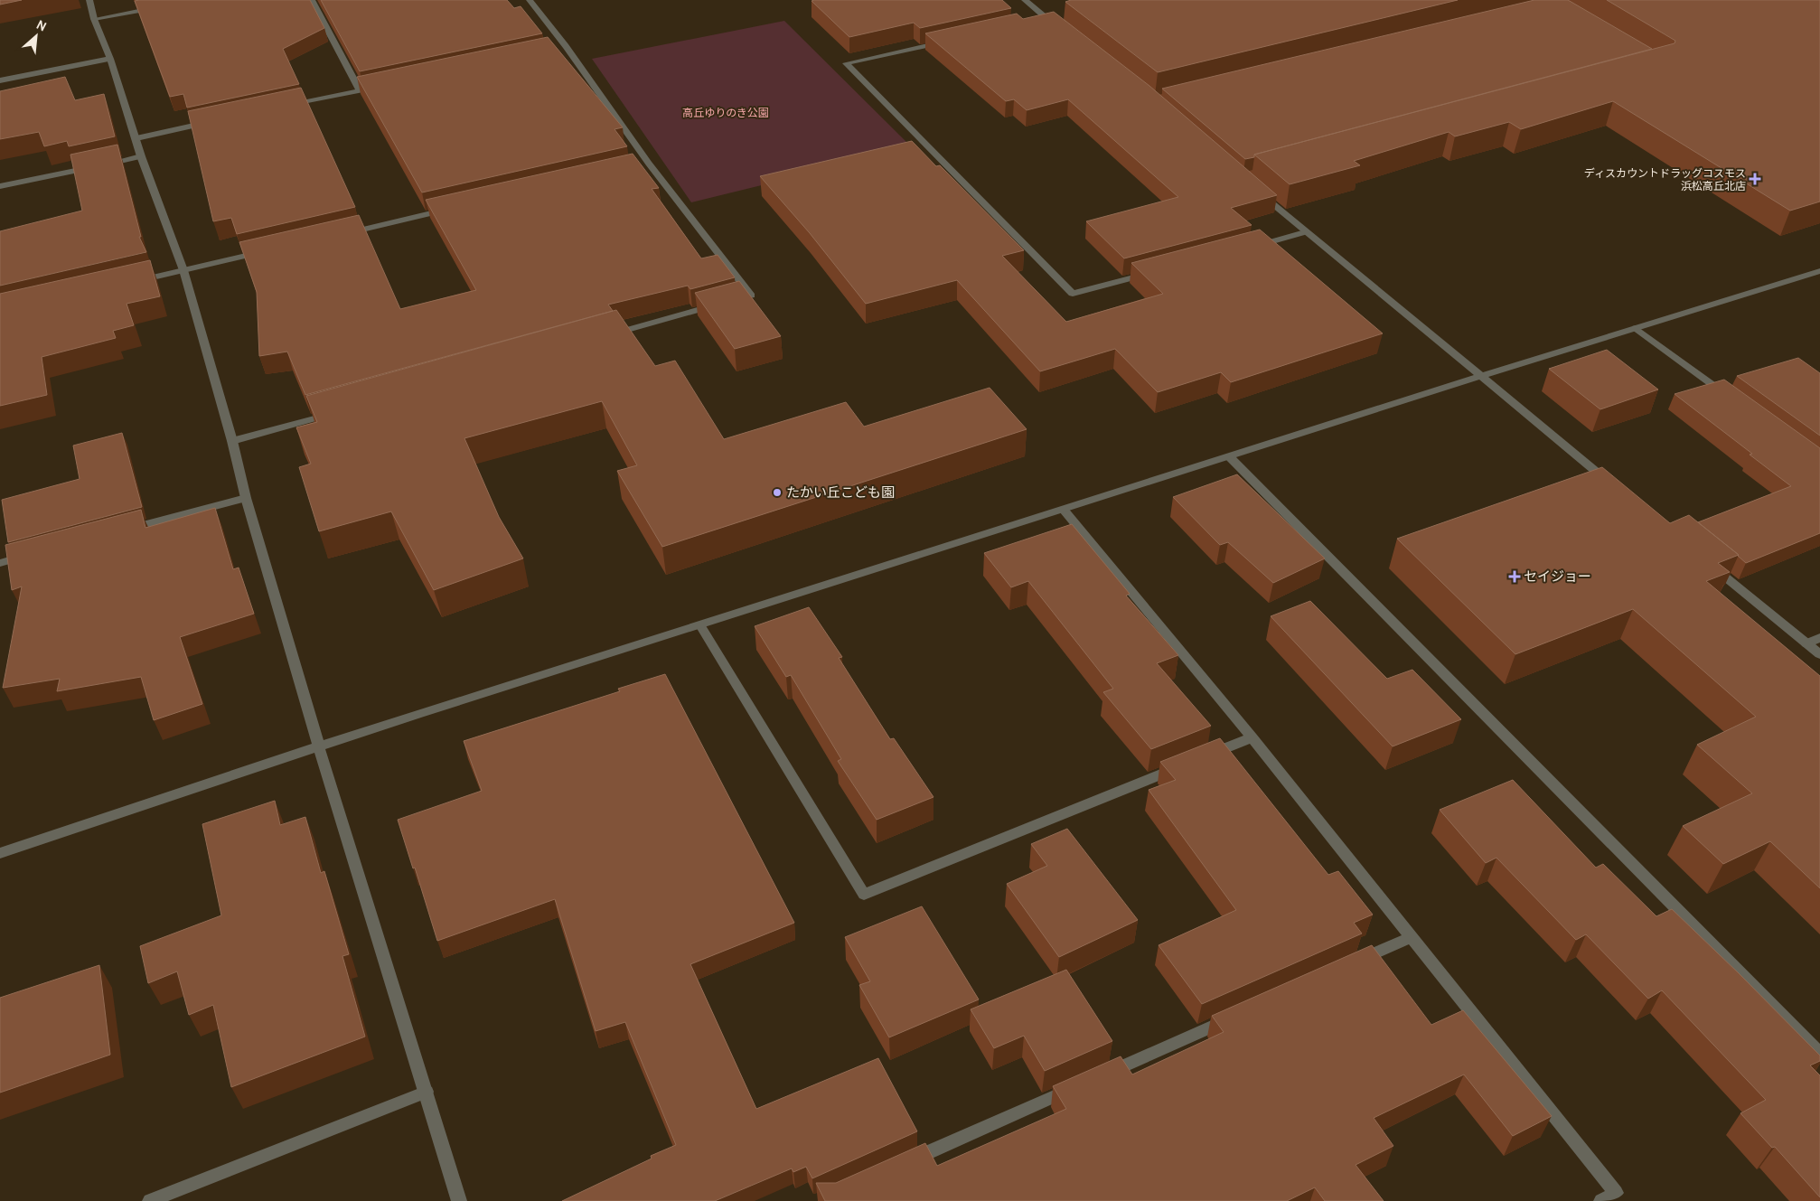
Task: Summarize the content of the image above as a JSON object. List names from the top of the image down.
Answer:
{
  "parks": ["高丘ゆりのき公園"],
  "places": {
    "health": ["ディスカウントドラッグコスモス 浜松高丘北店", "セイジョー"],
    "other": ["たかい丘こども園"]
  },
  "north": "top right"
}
